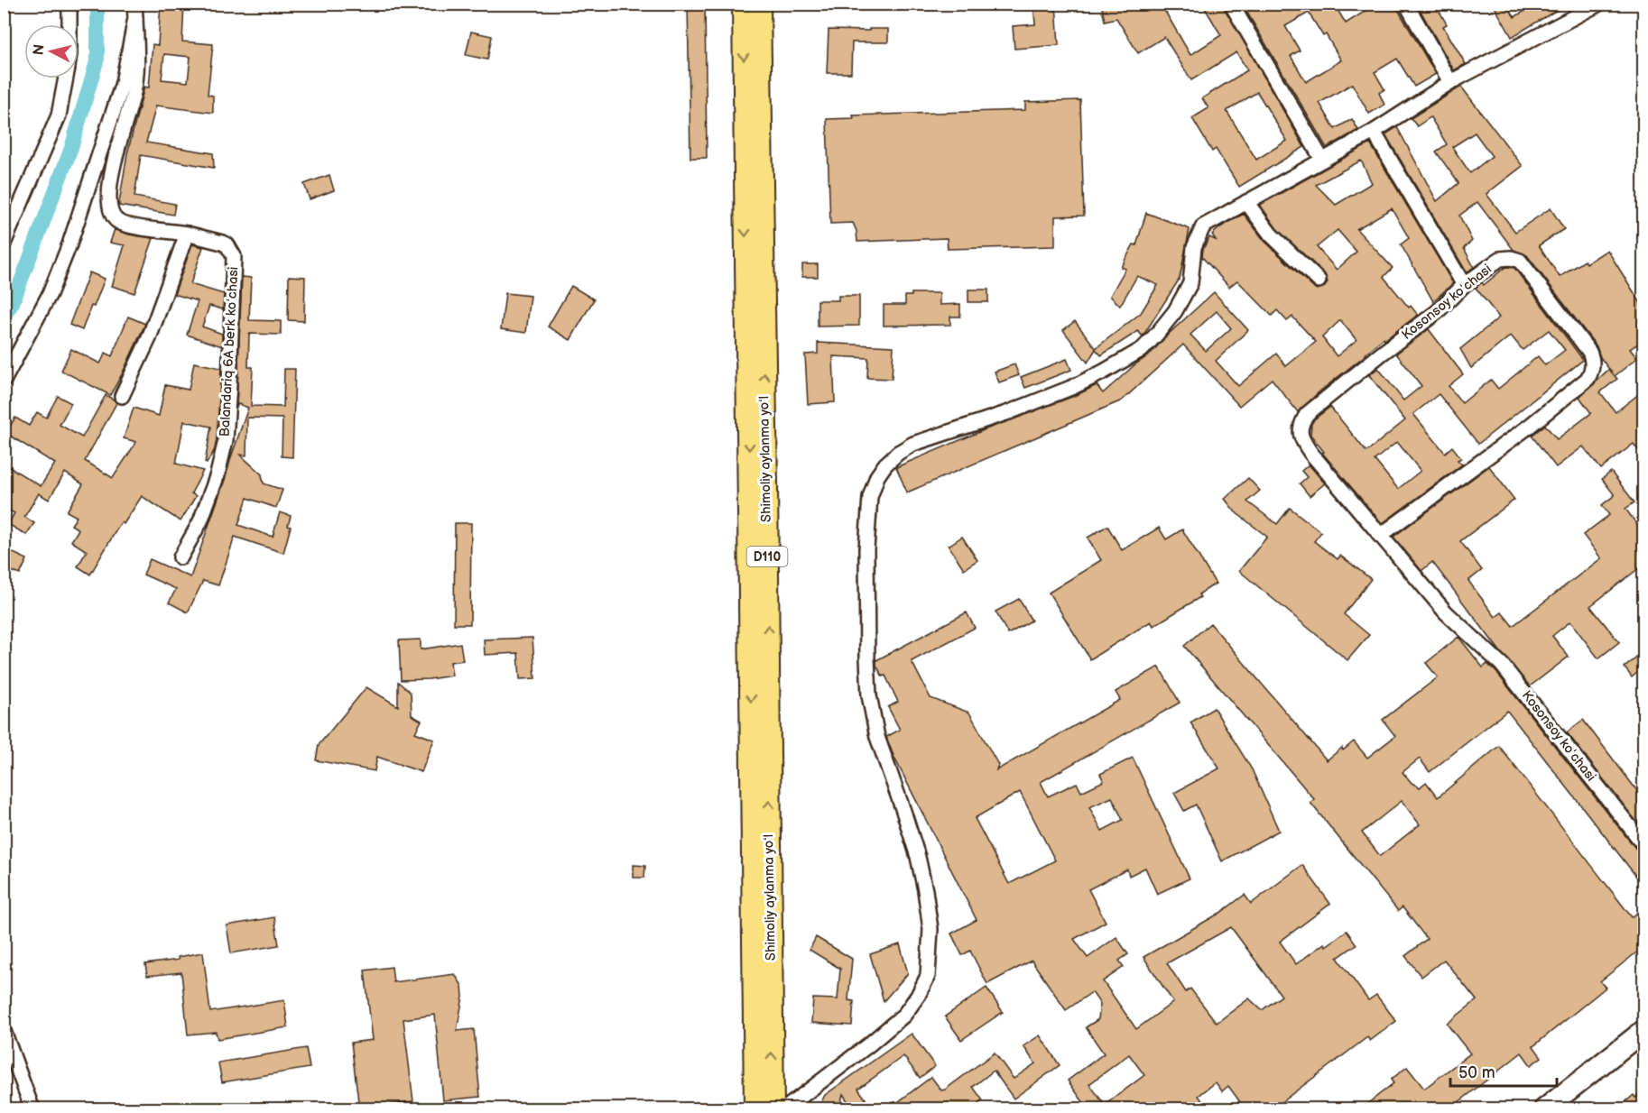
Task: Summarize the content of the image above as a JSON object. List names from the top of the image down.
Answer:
{
  "streets": {
    "main road": ["Shimoliy aylanma yoʻl", "D110"],
    "street": ["Kosonsoy koʻchasi", "Balandariq 6A berk koʻchasi"]
  },
  "scale_bar": "50 m",
  "north": "left"
}
